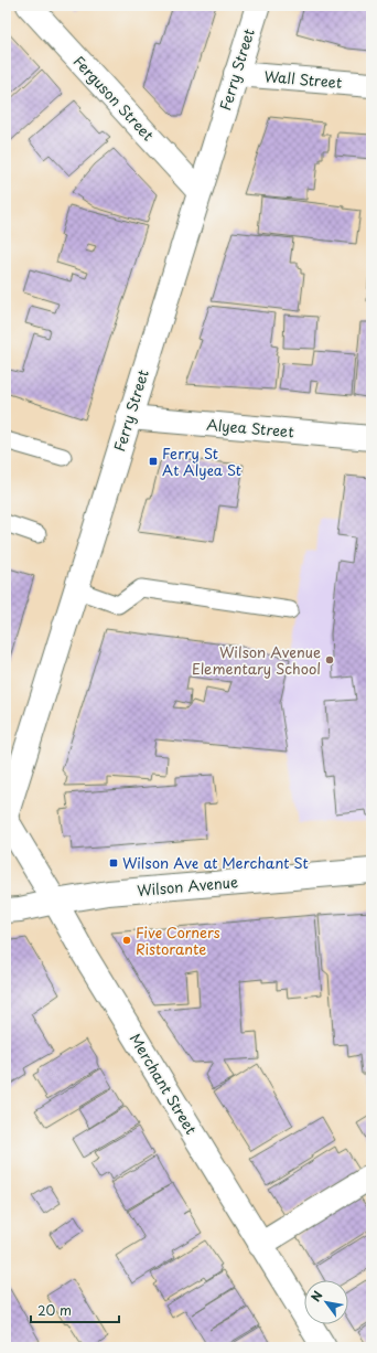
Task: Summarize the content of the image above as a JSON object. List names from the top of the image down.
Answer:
{
  "streets": {
    "street": [
      "Ferry Street",
      "Wall Street",
      "Ferguson Street",
      "Alyea Street",
      "Wilson Avenue",
      "Merchant Street"
    ]
  },
  "crossings": [
    ["Ferry Street", "Wall Street"],
    ["Ferry Street", "Ferguson Street"],
    ["Ferry Street", "Alyea Street"],
    ["Ferry Street", "Merchant Street"],
    ["Wilson Avenue", "Merchant Street"]
  ],
  "places": {
    "transit": ["Ferry St At Alyea St", "Wilson Ave at Merchant St"],
    "other": ["Wilson Avenue Elementary School", "Five Corners Ristorante"]
  },
  "scale_bar": "20 m",
  "north": "top left"
}
